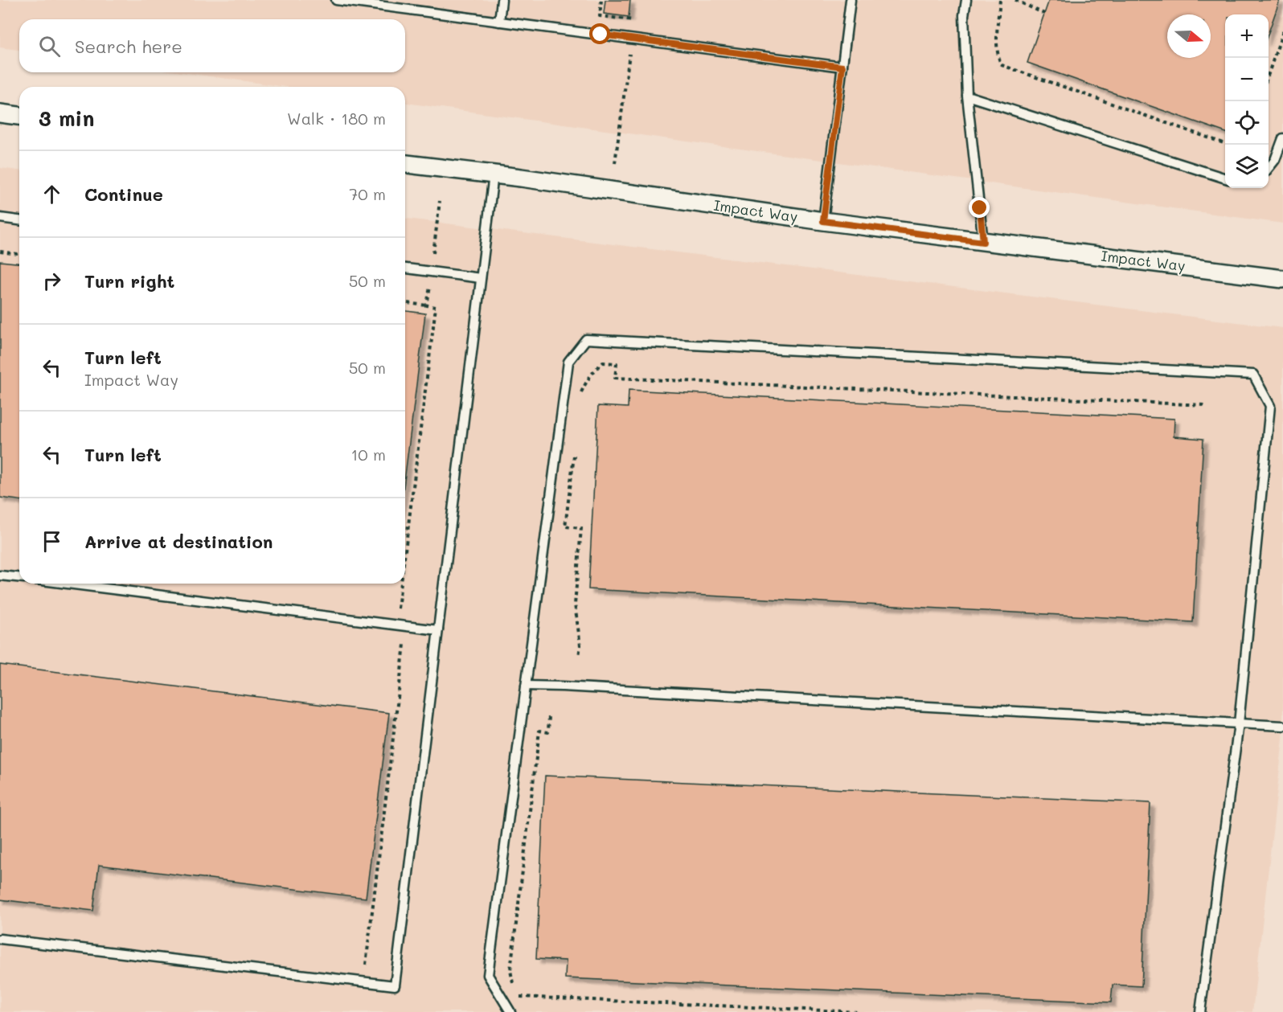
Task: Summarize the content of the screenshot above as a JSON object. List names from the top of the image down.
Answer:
{
  "streets": {
    "street": ["Impact Way"]
  },
  "north": "right",
  "page": {
    "map_buttons": ["+", "−"],
    "search": "Search here",
    "heading": ["3 min", "Walk · 180 m"],
    "list": [
      ["Continue", "70 m"],
      ["Turn right", "50 m"],
      ["Turn left", "Impact Way", "50 m"],
      ["Turn left", "10 m"],
      "Arrive at destination"
    ]
  }
}
